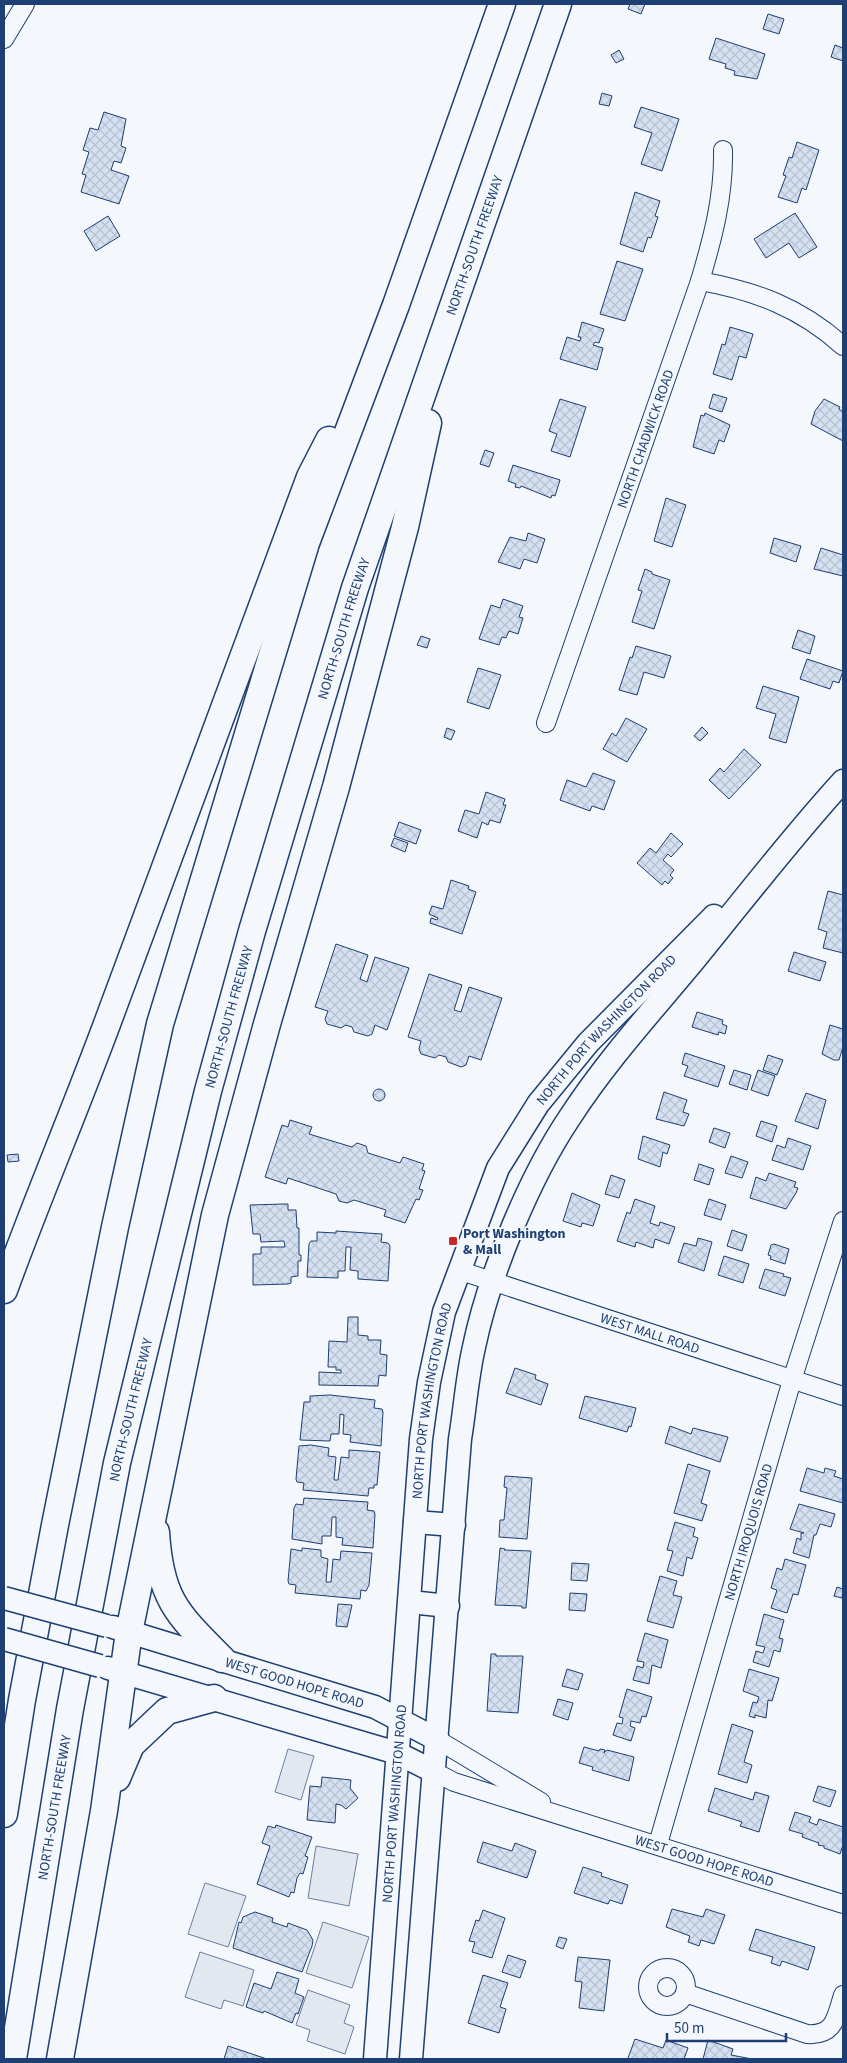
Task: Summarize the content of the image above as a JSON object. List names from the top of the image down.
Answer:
{
  "streets": {
    "highway": ["NORTH-SOUTH FREEWAY"],
    "main road": ["NORTH PORT WASHINGTON ROAD", "WEST GOOD HOPE ROAD"],
    "street": ["NORTH CHADWICK ROAD", "WEST MALL ROAD", "NORTH IROQUOIS ROAD"]
  },
  "crossings": [
    ["NORTH PORT WASHINGTON ROAD", "WEST MALL ROAD"],
    ["NORTH PORT WASHINGTON ROAD", "WEST GOOD HOPE ROAD"],
    ["WEST MALL ROAD", "NORTH IROQUOIS ROAD"],
    ["NORTH IROQUOIS ROAD", "WEST GOOD HOPE ROAD"]
  ],
  "places": {
    "transit": ["Port Washington & Mall"]
  },
  "scale_bar": "50 m"
}
